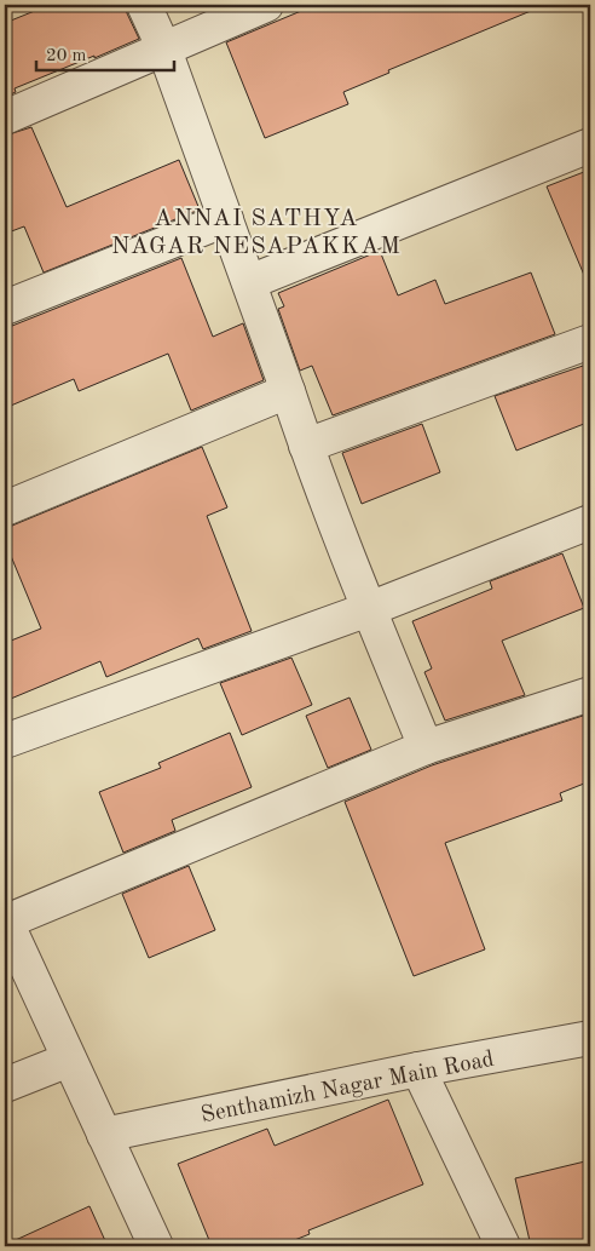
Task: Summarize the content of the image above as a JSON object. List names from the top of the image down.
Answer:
{
  "streets": {
    "street": ["Senthamizh Nagar Main Road"]
  },
  "districts": ["ANNAI SATHYA NAGAR NESAPAKKAM"],
  "scale_bar": "20 m"
}
